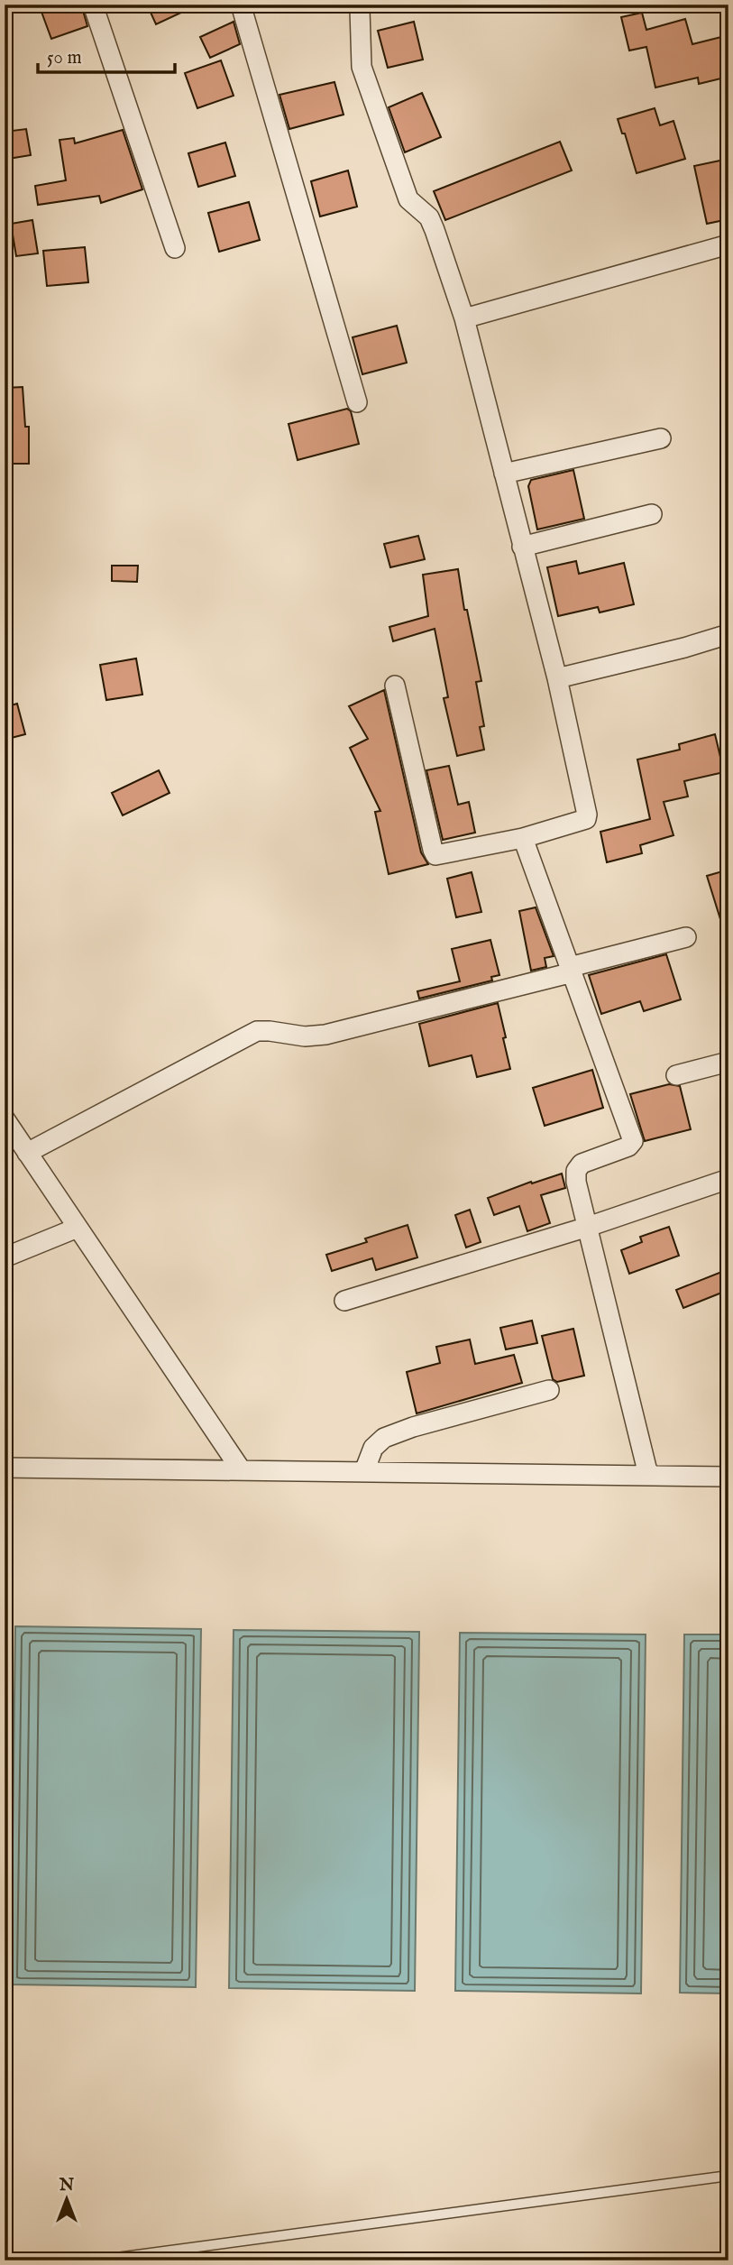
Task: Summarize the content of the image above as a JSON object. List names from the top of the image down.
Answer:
{
  "scale_bar": "50 m",
  "north": "top"
}
